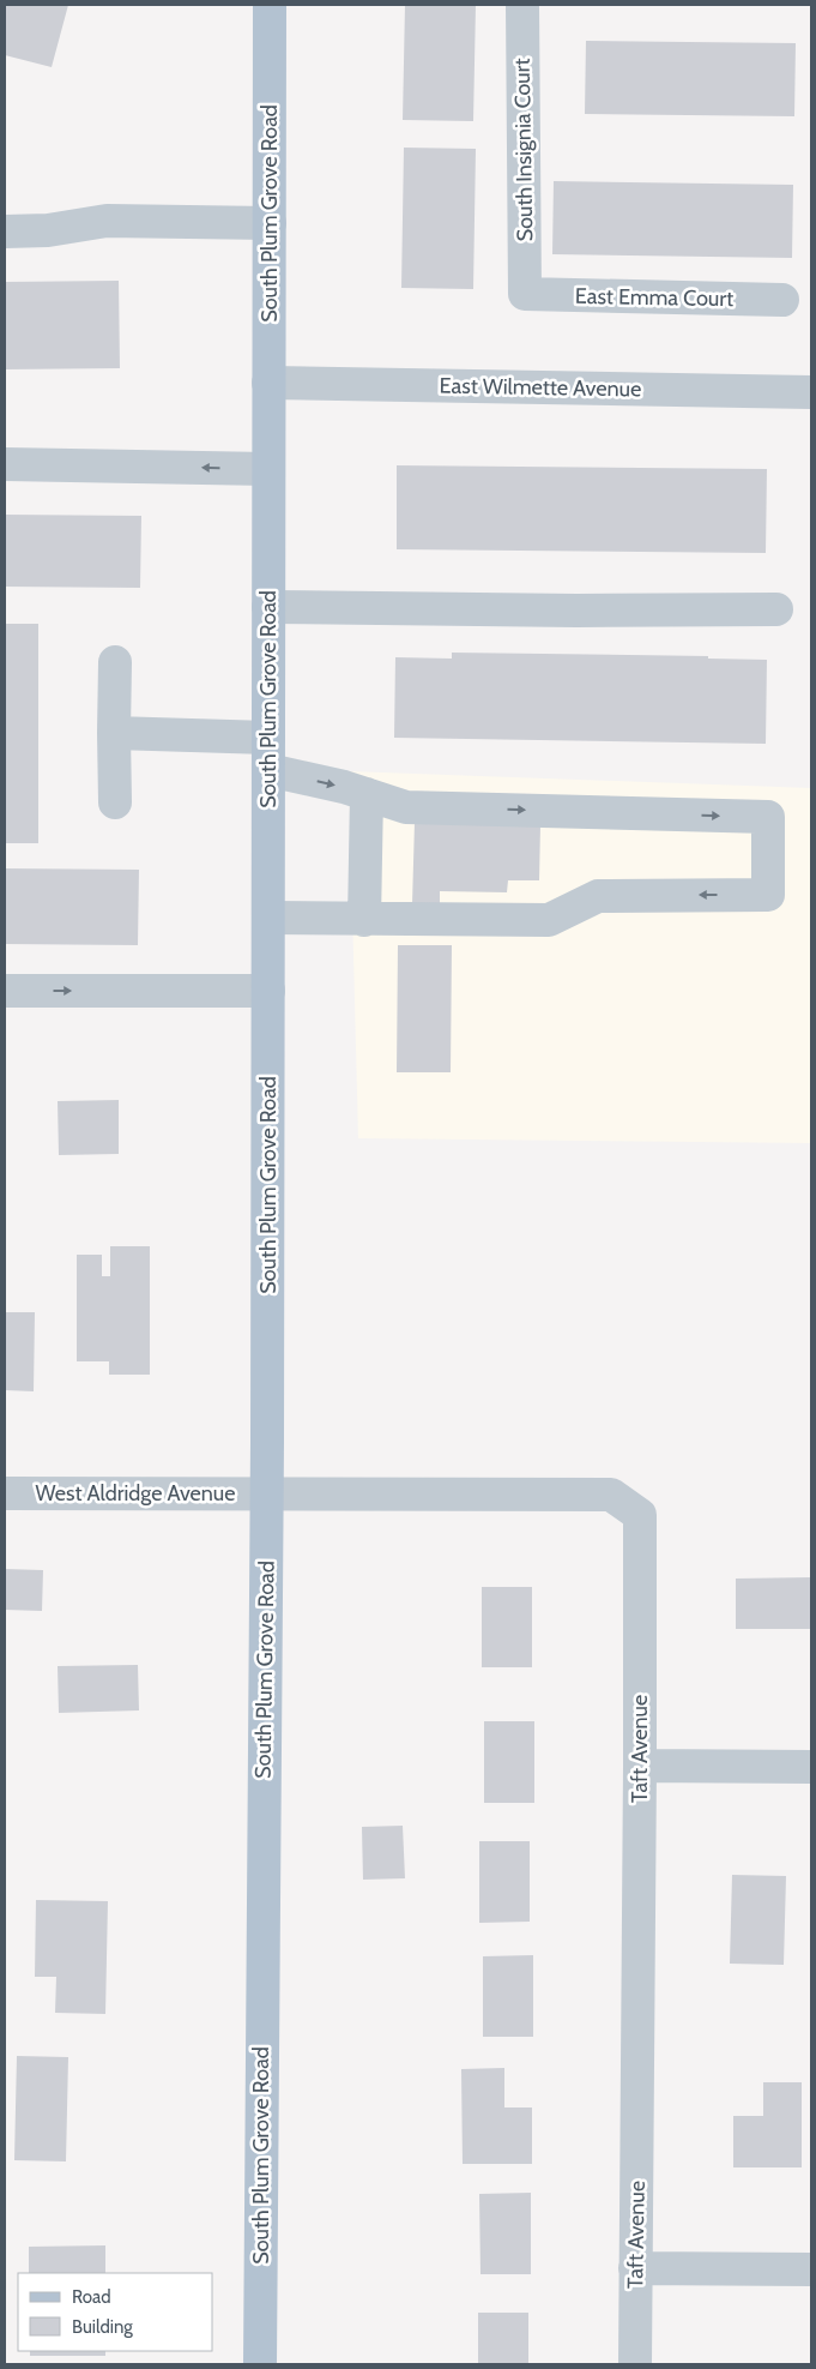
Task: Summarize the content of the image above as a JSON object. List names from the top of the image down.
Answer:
{
  "streets": {
    "main road": ["South Plum Grove Road"],
    "street": [
      "South Insignia Court",
      "East Emma Court",
      "East Wilmette Avenue",
      "West Aldridge Avenue",
      "Taft Avenue"
    ]
  },
  "crossings": [
    ["South Insignia Court", "East Emma Court"],
    ["South Plum Grove Road", "East Wilmette Avenue"],
    ["South Plum Grove Road", "West Aldridge Avenue"],
    ["South Plum Grove Road", "Taft Avenue"],
    ["West Aldridge Avenue", "Taft Avenue"]
  ],
  "legend": ["Road", "Building"]
}
